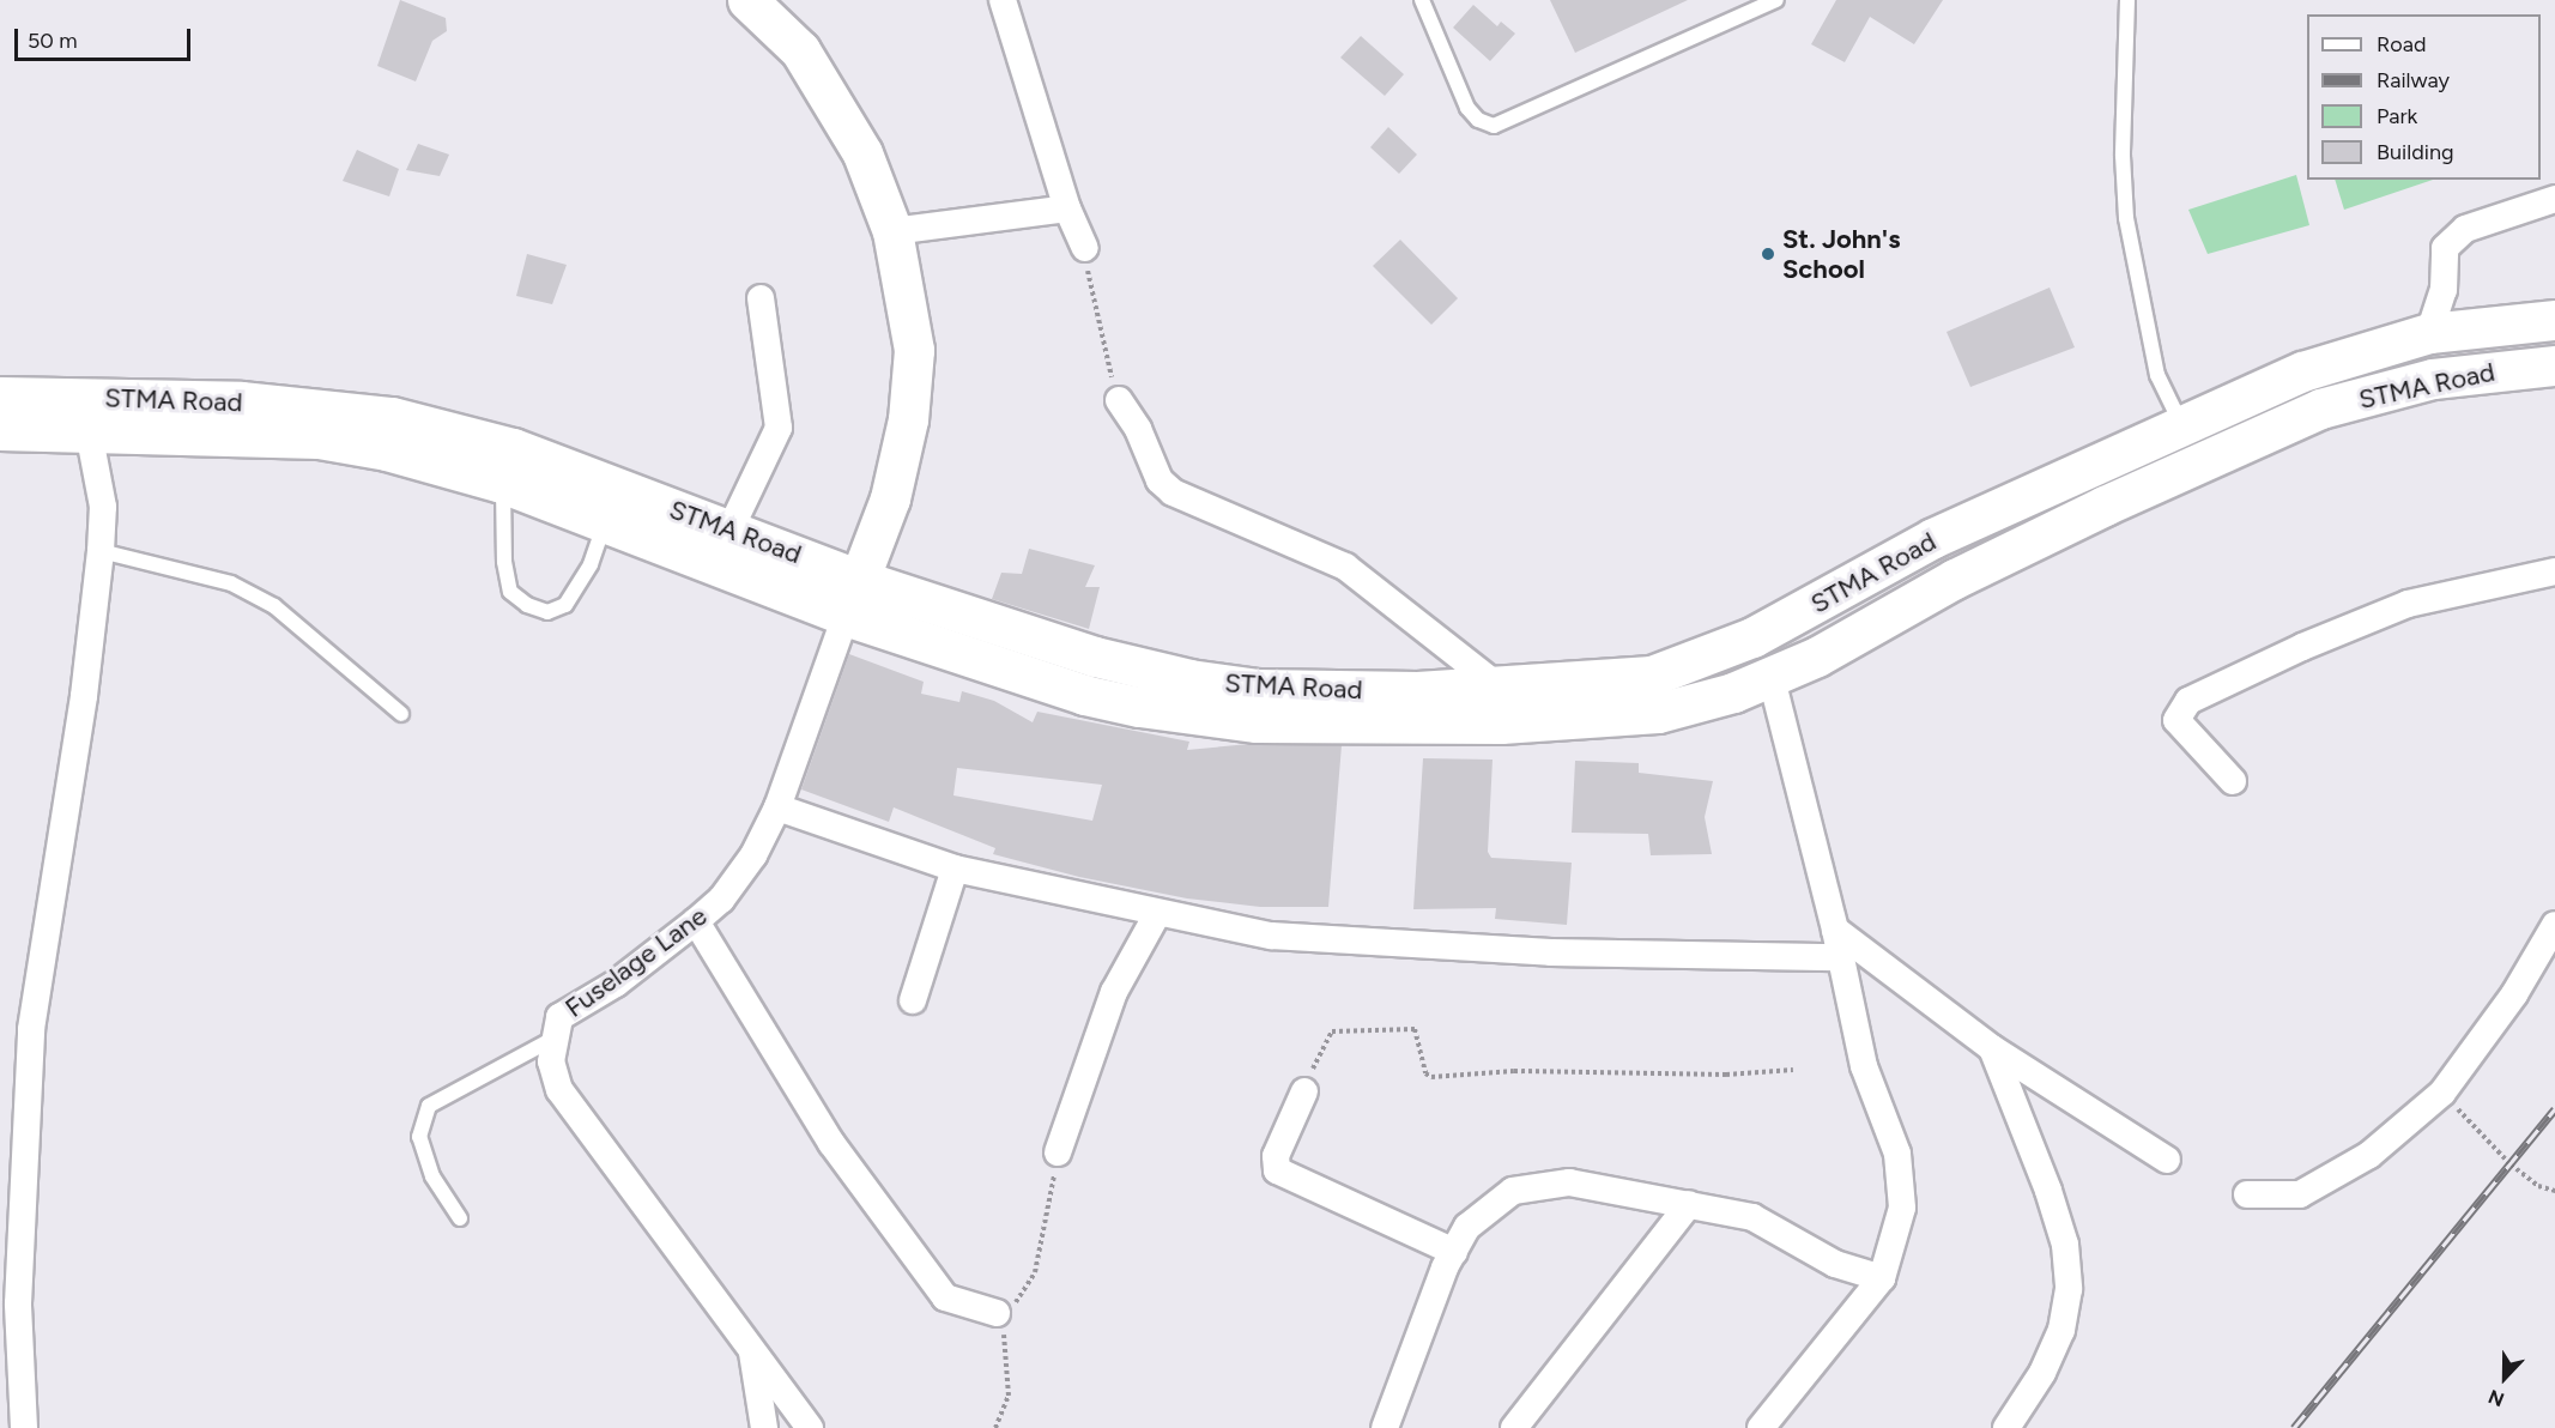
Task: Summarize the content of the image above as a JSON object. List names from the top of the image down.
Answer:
{
  "streets": {
    "main road": ["STMA Road"],
    "street": ["Fuselage Lane"]
  },
  "crossings": [
    ["STMA Road", "Fuselage Lane"]
  ],
  "places": ["St. John's School"],
  "legend": [
    "Road",
    "Railway",
    "Park",
    "Building"
  ],
  "scale_bar": "50 m",
  "north": "bottom"
}
